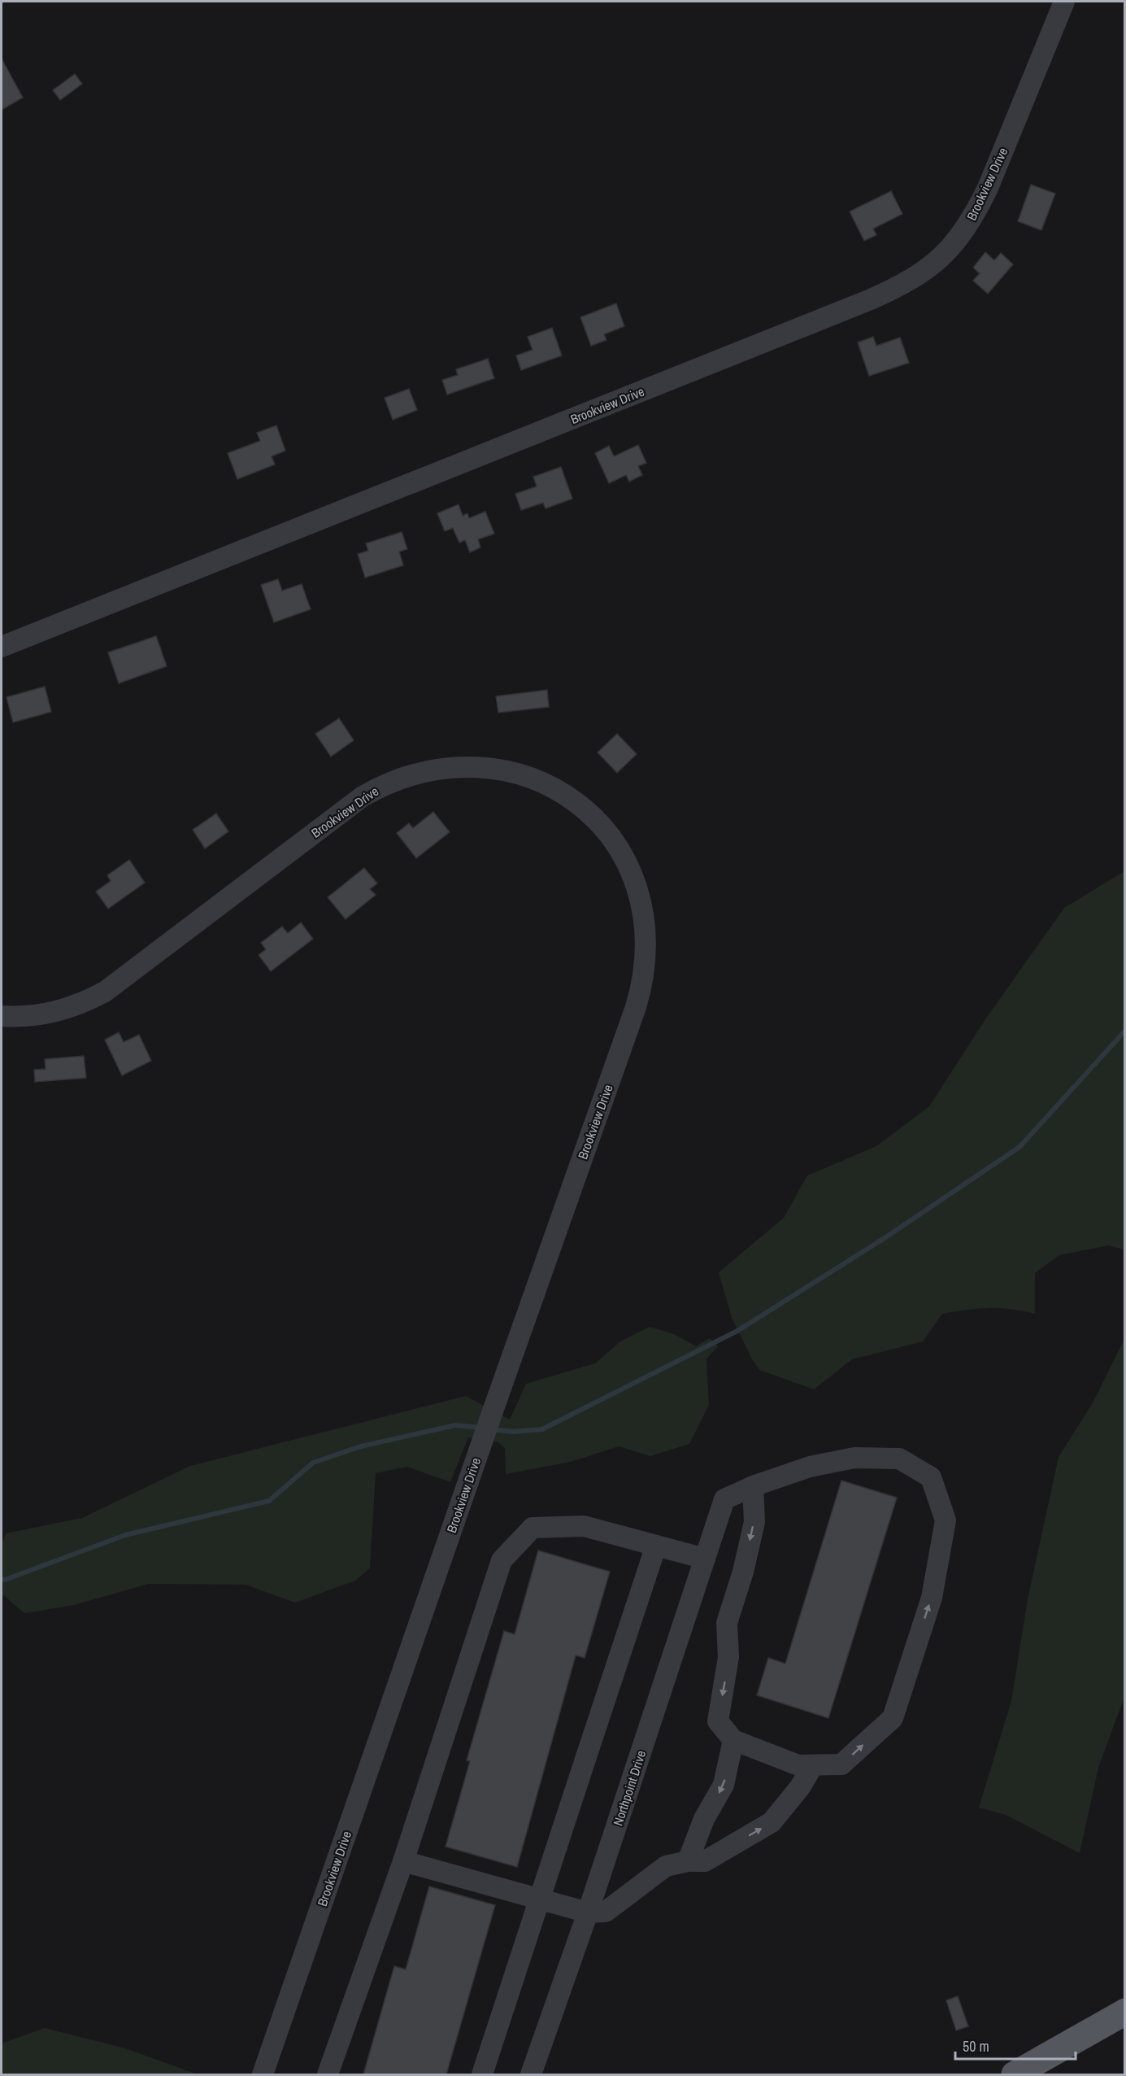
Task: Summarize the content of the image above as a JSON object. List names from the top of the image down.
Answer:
{
  "streets": {
    "street": ["Brookview Drive", "Northpoint Drive"]
  },
  "scale_bar": "50 m"
}
